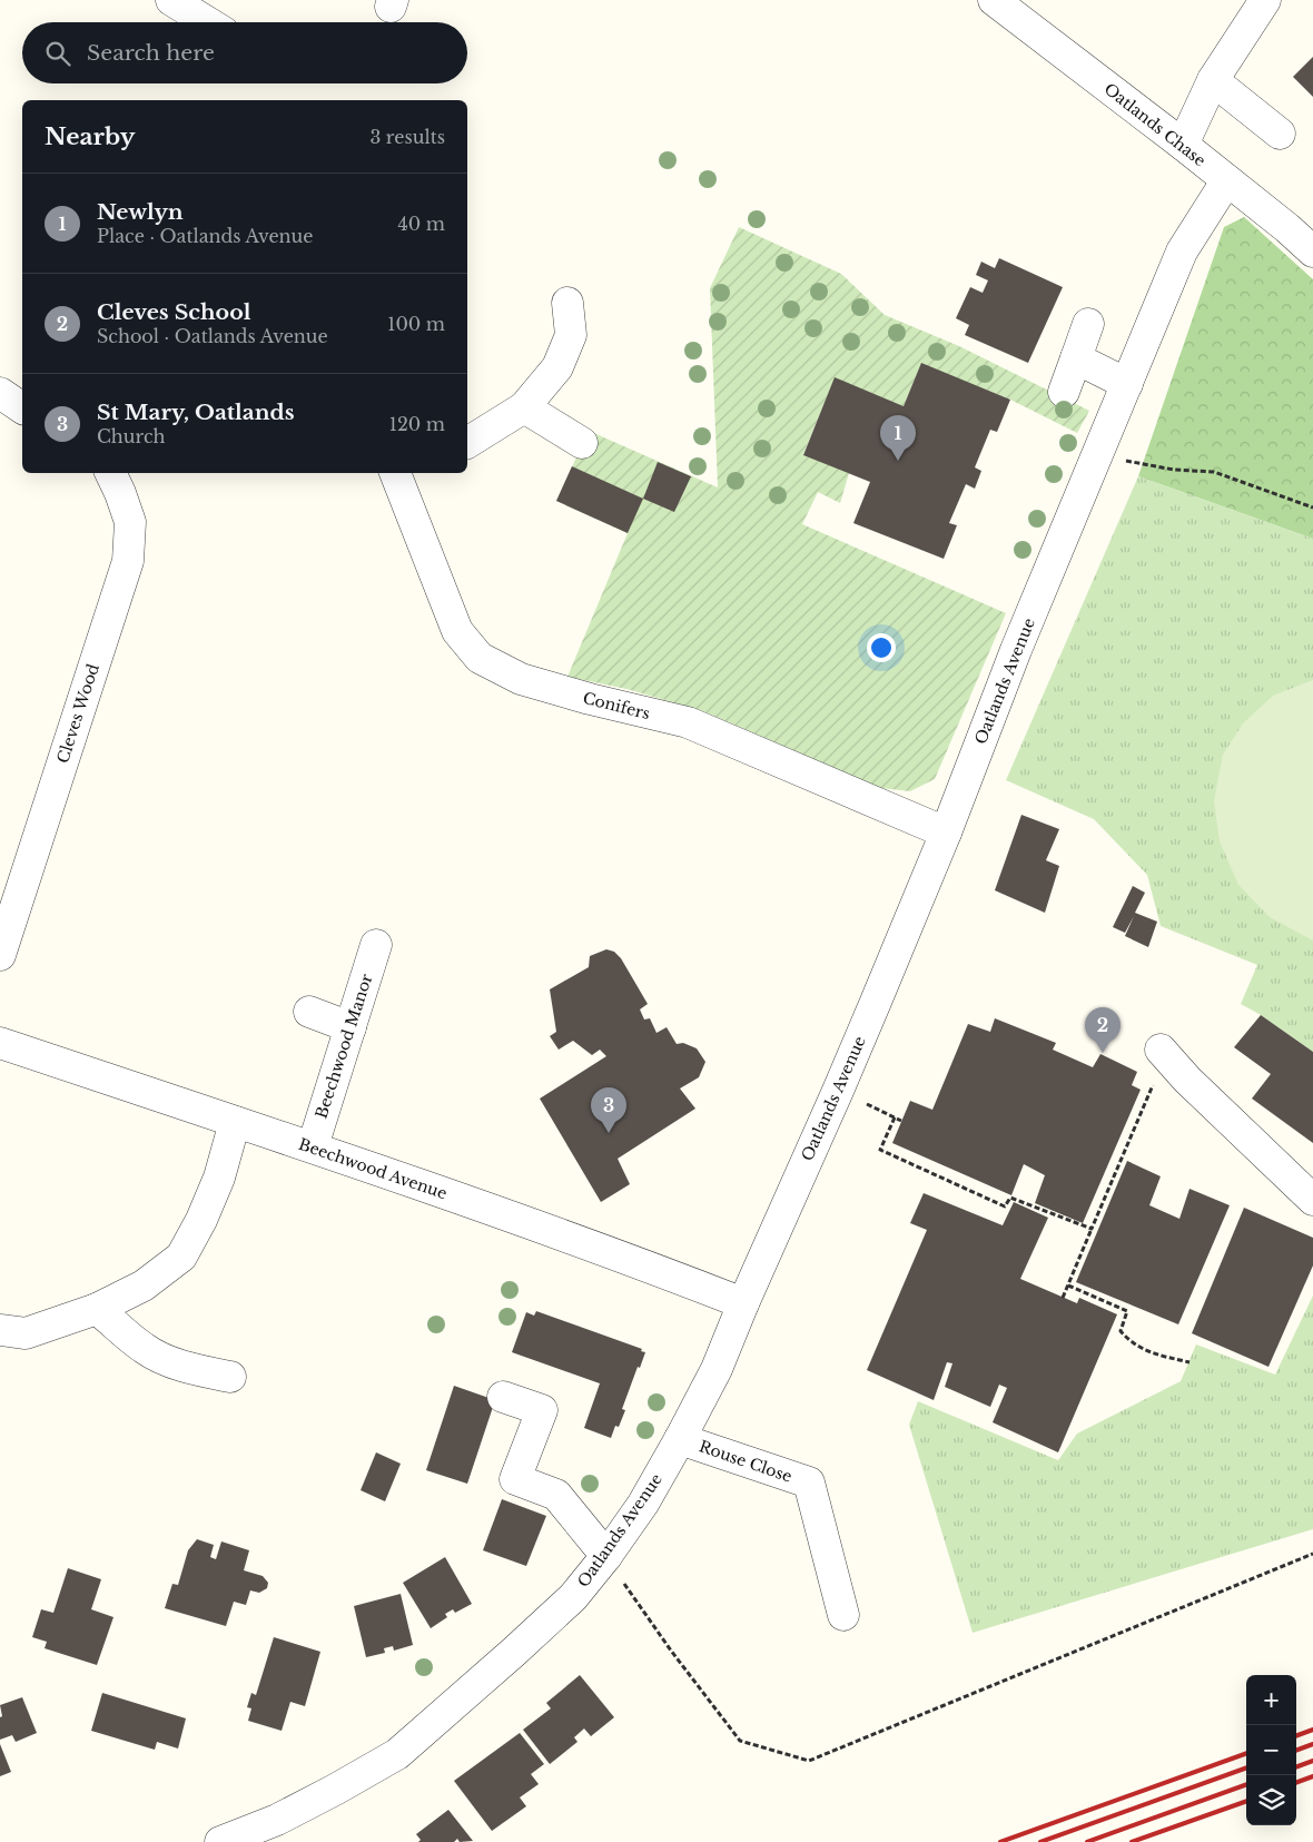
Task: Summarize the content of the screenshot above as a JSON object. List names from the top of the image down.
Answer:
{
  "streets": {
    "street": [
      "Oatlands Chase",
      "Oatlands Avenue",
      "Conifers",
      "Cleves Wood",
      "Beechwood Manor",
      "Beechwood Avenue",
      "Rouse Close"
    ]
  },
  "crossings": [
    ["Oatlands Chase", "Oatlands Avenue"],
    ["Oatlands Avenue", "Conifers"],
    ["Oatlands Avenue", "Beechwood Avenue"],
    ["Oatlands Avenue", "Rouse Close"],
    ["Beechwood Manor", "Beechwood Avenue"]
  ],
  "page": {
    "search": "Search here",
    "heading": ["Nearby", "3 results"],
    "list": [
      {
        "mark": "1",
        "name": "Newlyn",
        "note": "Place · Oatlands Avenue",
        "value": "40 m"
      },
      {
        "mark": "2",
        "name": "Cleves School",
        "note": "School · Oatlands Avenue",
        "value": "100 m"
      },
      {
        "mark": "3",
        "name": "St Mary, Oatlands",
        "note": "Church",
        "value": "120 m"
      }
    ],
    "pins": ["1", "2", "3"],
    "map_buttons": ["+", "−"]
  }
}
